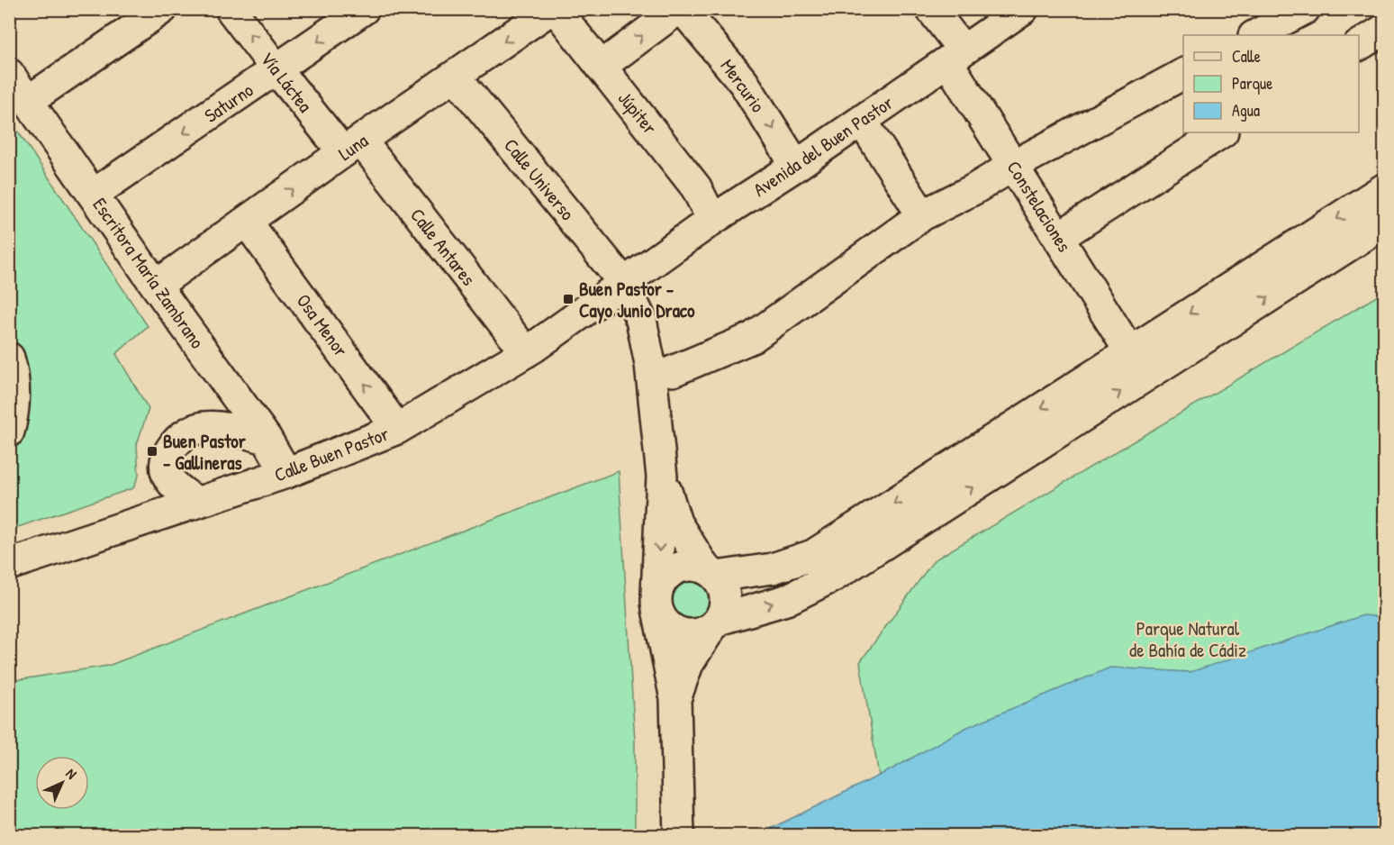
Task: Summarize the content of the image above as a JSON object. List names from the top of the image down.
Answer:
{
  "streets": {
    "street": [
      "Vía Láctea",
      "Mercurio",
      "Saturno",
      "Júpiter",
      "Avenida del Buen Pastor",
      "Luna",
      "Calle Universo",
      "Constelaciones",
      "Calle Antares",
      "Escritora María Zambrano",
      "Osa Menor",
      "Calle Buen Pastor"
    ]
  },
  "crossings": [
    ["Vía Láctea", "Saturno"],
    ["Vía Láctea", "Luna"],
    ["Vía Láctea", "Calle Antares"],
    ["Mercurio", "Avenida del Buen Pastor"],
    ["Saturno", "Escritora María Zambrano"],
    ["Júpiter", "Avenida del Buen Pastor"],
    ["Avenida del Buen Pastor", "Calle Universo"],
    ["Avenida del Buen Pastor", "Constelaciones"],
    ["Avenida del Buen Pastor", "Calle Buen Pastor"],
    ["Luna", "Calle Universo"],
    ["Luna", "Calle Antares"],
    ["Luna", "Escritora María Zambrano"],
    ["Luna", "Osa Menor"],
    ["Calle Universo", "Calle Buen Pastor"],
    ["Calle Antares", "Calle Buen Pastor"],
    ["Escritora María Zambrano", "Calle Buen Pastor"],
    ["Osa Menor", "Calle Buen Pastor"]
  ],
  "one_way": ["Vía Láctea", "Mercurio", "Osa Menor"],
  "parks": ["Parque Natural de Bahía de Cádiz"],
  "places": {
    "transit": ["Buen Pastor - Cayo Junio Draco", "Buen Pastor - Gallineras"]
  },
  "legend": ["Calle", "Parque", "Agua"],
  "north": "top right"
}
